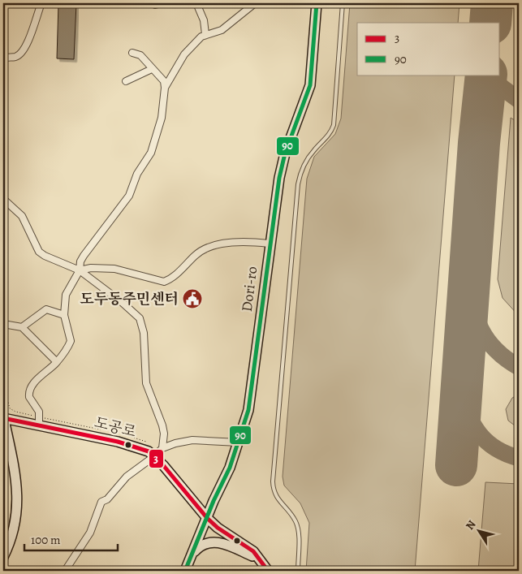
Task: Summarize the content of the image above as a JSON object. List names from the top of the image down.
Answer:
{
  "streets": {
    "street": ["Dori-ro", "도공로"]
  },
  "crossings": [
    ["Dori-ro", "도공로"]
  ],
  "places": {
    "public building": ["도두동주민센터"]
  },
  "lines": ["transit line 90", "transit line 3"],
  "legend": ["3", "90"],
  "scale_bar": "100 m",
  "north": "top left"
}
